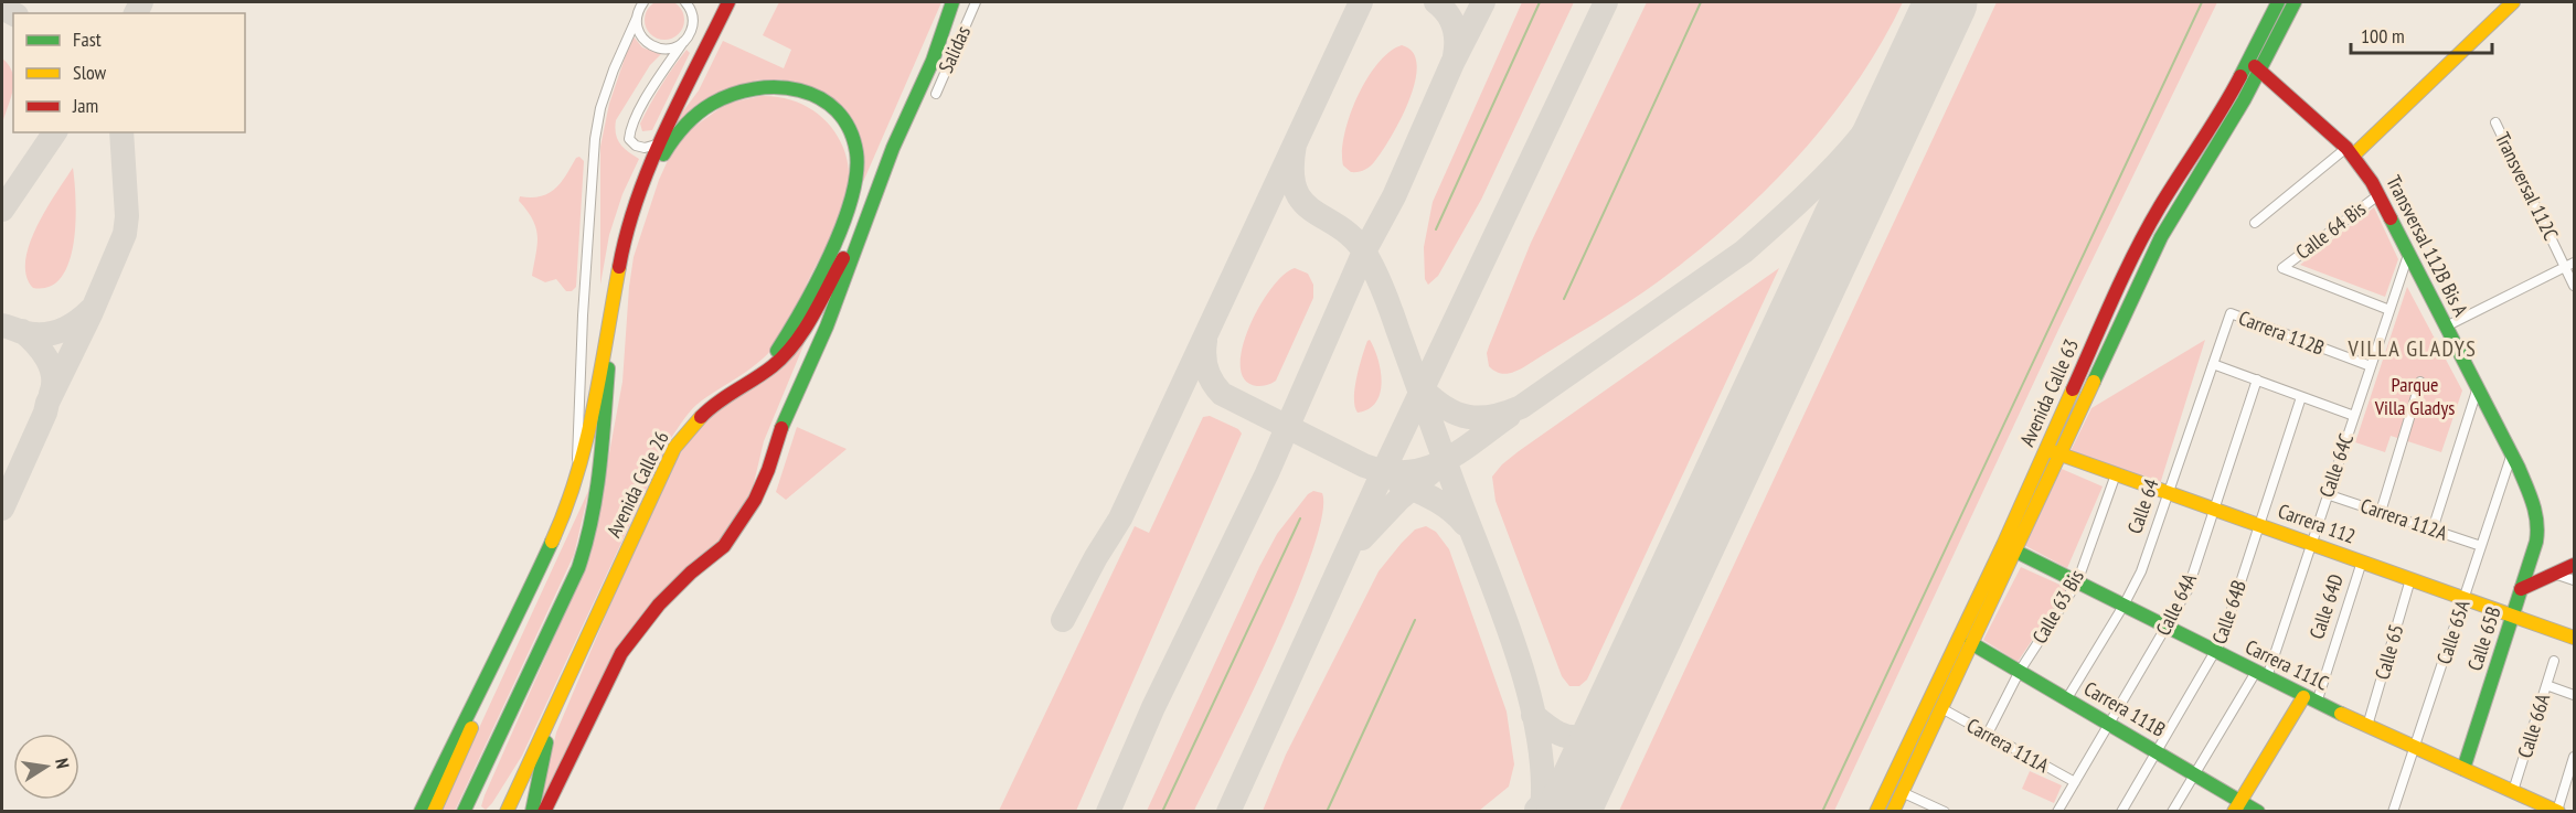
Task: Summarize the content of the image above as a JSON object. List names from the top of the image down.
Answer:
{
  "streets": {
    "main road": [
      "Transversal 112B Bis A",
      "Avenida Calle 63",
      "Avenida Calle 26",
      "Carrera 112",
      "Calle 64D",
      "Calle 65B",
      "Carrera 111C",
      "Carrera 111B"
    ],
    "street": [
      "Salidas",
      "Transversal 112C",
      "Calle 64 Bis",
      "Carrera 112B",
      "Calle 64C",
      "Calle 64",
      "Carrera 112A",
      "Calle 64A",
      "Calle 63 Bis",
      "Calle 64B",
      "Calle 65A",
      "Calle 65",
      "Calle 66A",
      "Carrera 111A"
    ]
  },
  "crossings": [
    ["Calle 64 Bis", "Transversal 112B Bis A"],
    ["Calle 64 Bis", "Calle 64C"],
    ["Transversal 112B Bis A", "Avenida Calle 63"],
    ["Transversal 112B Bis A", "Calle 64C"],
    ["Transversal 112B Bis A", "Calle 65A"],
    ["Transversal 112B Bis A", "Calle 65B"],
    ["Carrera 112B", "Calle 64C"],
    ["Carrera 112B", "Calle 64"],
    ["Avenida Calle 63", "Carrera 112"],
    ["Avenida Calle 63", "Carrera 111C"],
    ["Avenida Calle 63", "Carrera 111B"],
    ["Avenida Calle 63", "Carrera 111A"],
    ["Calle 64C", "Carrera 112A"],
    ["Calle 64C", "Carrera 112"],
    ["Calle 64C", "Carrera 111C"],
    ["Calle 64C", "Carrera 111B"],
    ["Calle 64", "Carrera 112"],
    ["Calle 64", "Carrera 111C"],
    ["Calle 64", "Carrera 111B"],
    ["Carrera 112A", "Calle 65A"],
    ["Carrera 112", "Calle 64A"],
    ["Carrera 112", "Calle 63 Bis"],
    ["Carrera 112", "Calle 64D"],
    ["Carrera 112", "Calle 64B"],
    ["Carrera 112", "Calle 65A"],
    ["Carrera 112", "Calle 65B"],
    ["Carrera 112", "Calle 65"],
    ["Calle 64A", "Carrera 111C"],
    ["Calle 64A", "Carrera 111B"],
    ["Calle 64A", "Carrera 111A"],
    ["Calle 63 Bis", "Carrera 111C"],
    ["Calle 63 Bis", "Carrera 111B"],
    ["Calle 63 Bis", "Carrera 111A"],
    ["Calle 64D", "Carrera 111C"],
    ["Calle 64D", "Carrera 111B"],
    ["Calle 64B", "Carrera 111C"],
    ["Calle 64B", "Carrera 111B"],
    ["Calle 65A", "Carrera 111C"],
    ["Calle 65B", "Carrera 111C"],
    ["Calle 65", "Carrera 111C"],
    ["Carrera 111C", "Calle 66A"]
  ],
  "districts": ["VILLA GLADYS"],
  "parks": ["Parque Villa Gladys"],
  "legend": ["Fast", "Slow", "Jam"],
  "scale_bar": "100 m",
  "north": "right"
}
